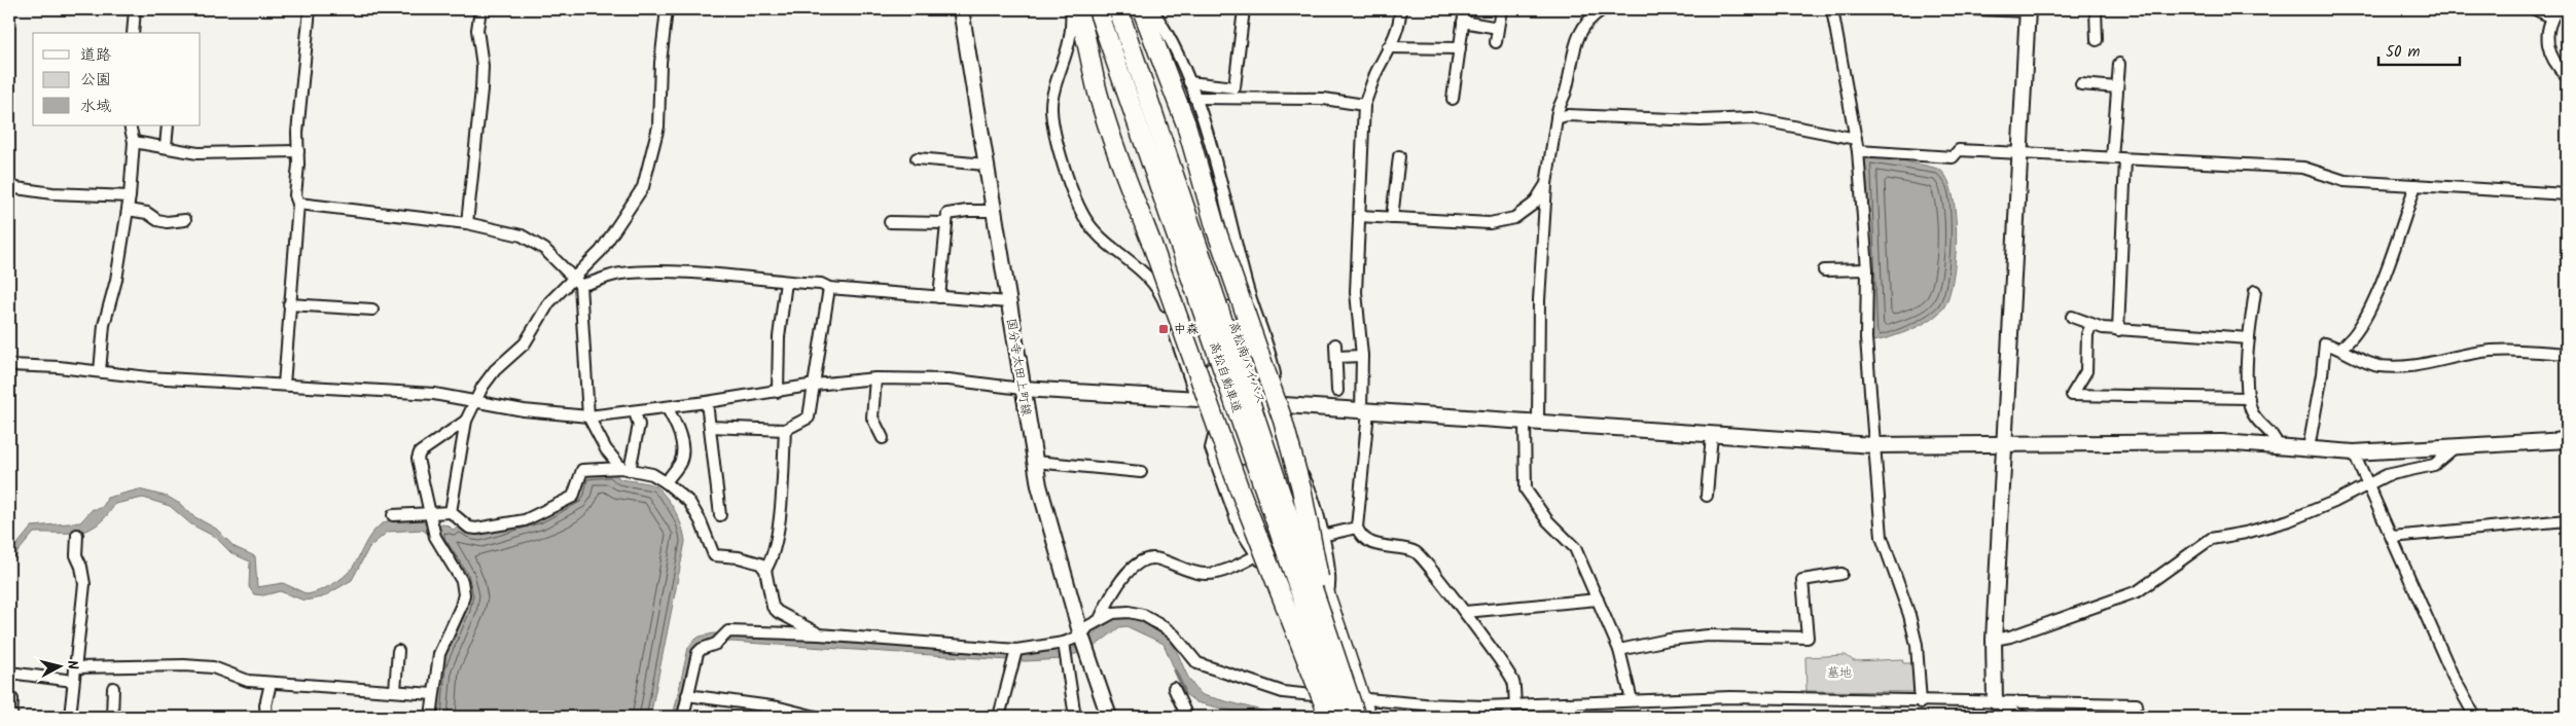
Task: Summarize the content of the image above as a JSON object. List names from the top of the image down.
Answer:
{
  "streets": {
    "highway": ["高松南バイパス", "高松自動車道"],
    "street": ["国分寺太田上町線"]
  },
  "parks": ["墓地"],
  "places": {
    "transit": ["中森"]
  },
  "legend": ["道路", "公園", "水域"],
  "scale_bar": "50 m",
  "north": "right"
}
